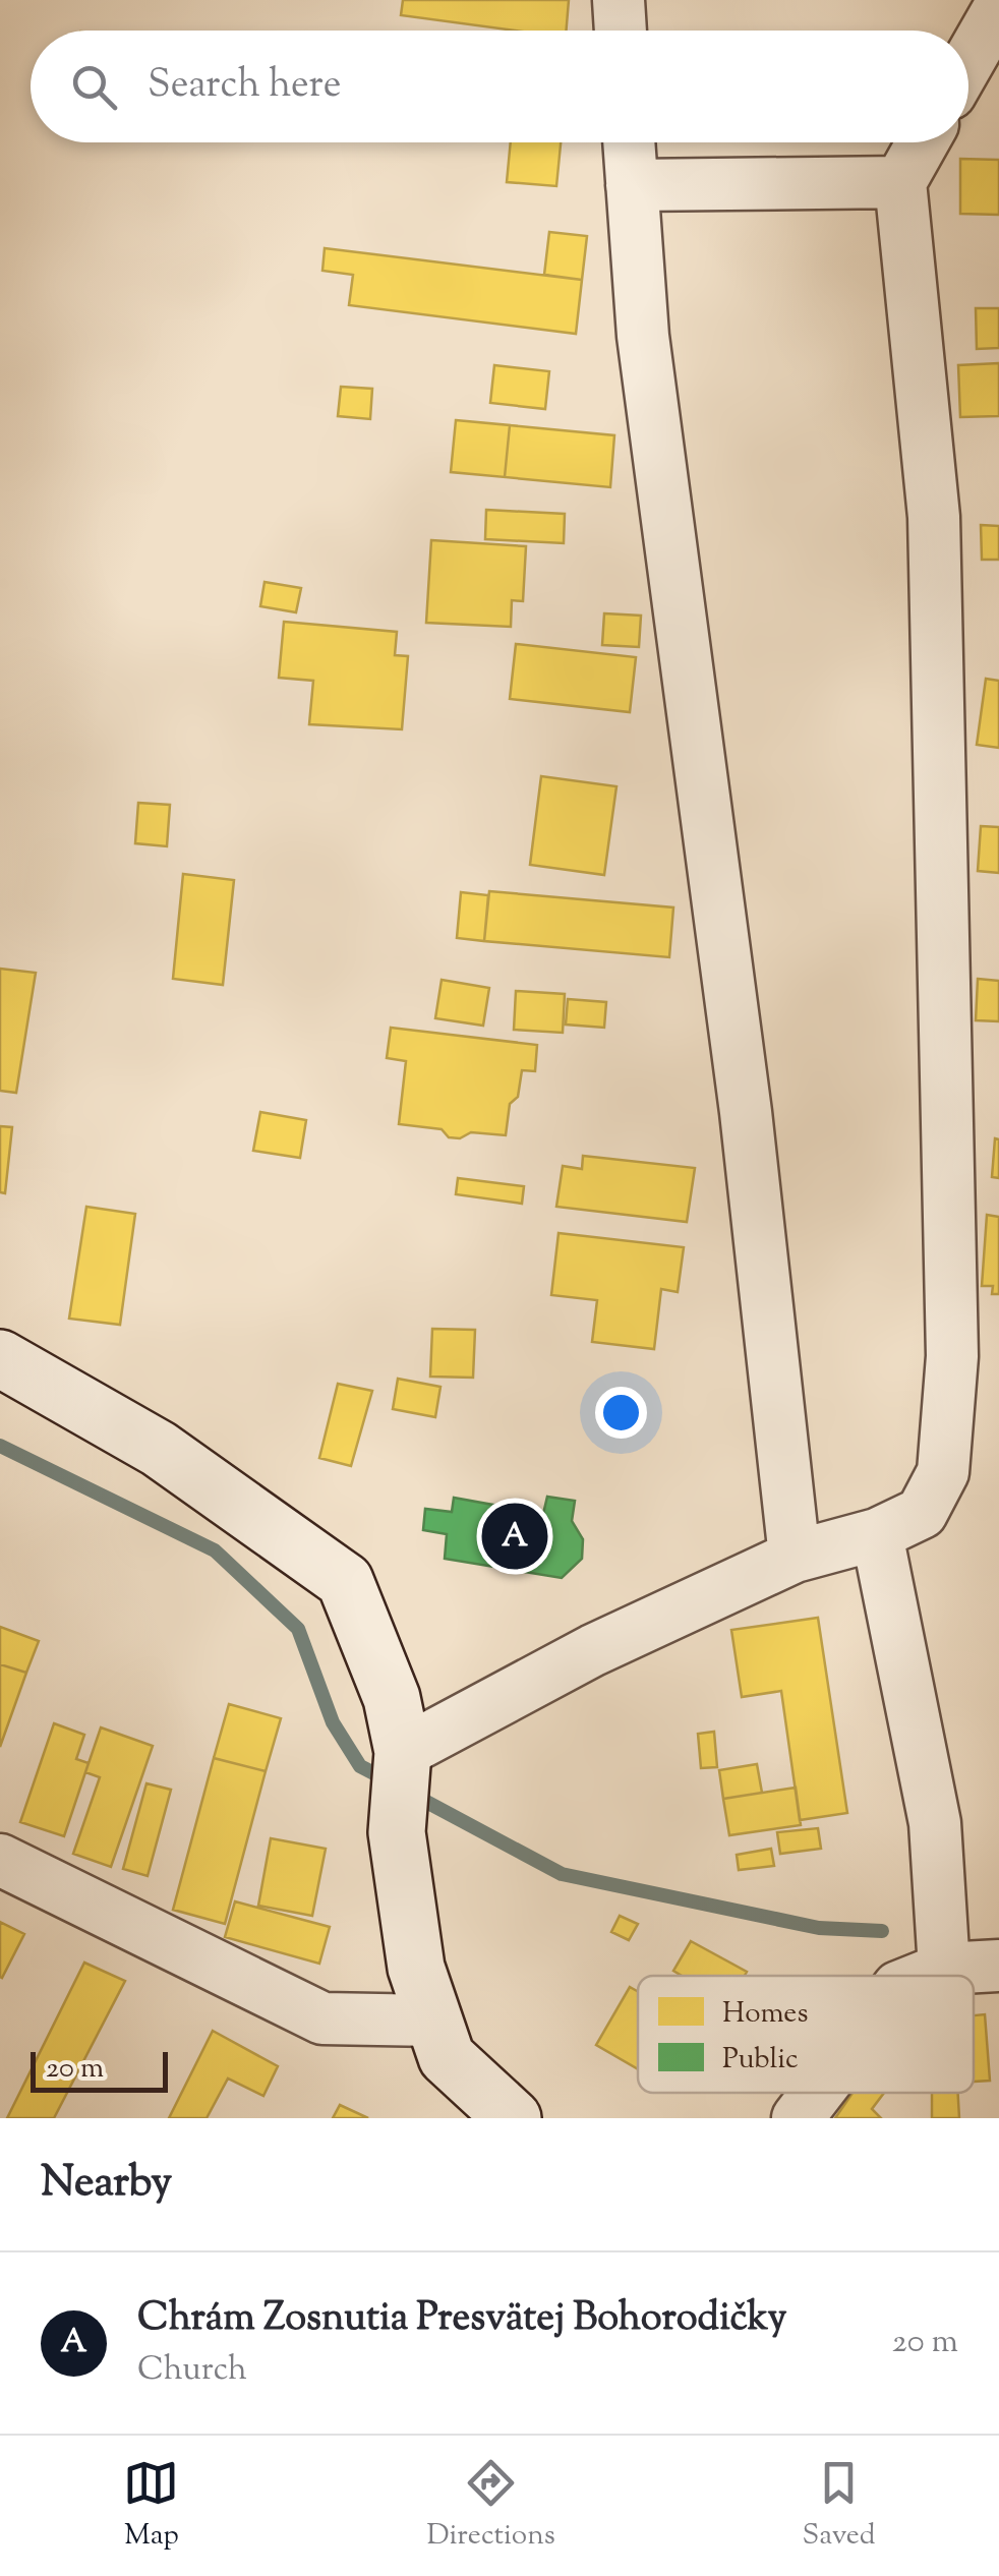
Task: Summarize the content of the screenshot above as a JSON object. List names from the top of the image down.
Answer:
{
  "legend": ["Homes", "Public"],
  "scale_bar": "20 m",
  "page": {
    "search": "Search here",
    "pins": "A",
    "scale": "20 m",
    "heading": "Nearby",
    "list": [
      {
        "mark": "A",
        "name": "Chrám Zosnutia Presvätej Bohorodičky",
        "note": "Church",
        "value": "20 m"
      }
    ],
    "nav": ["Map", "Directions", "Saved"]
  }
}
